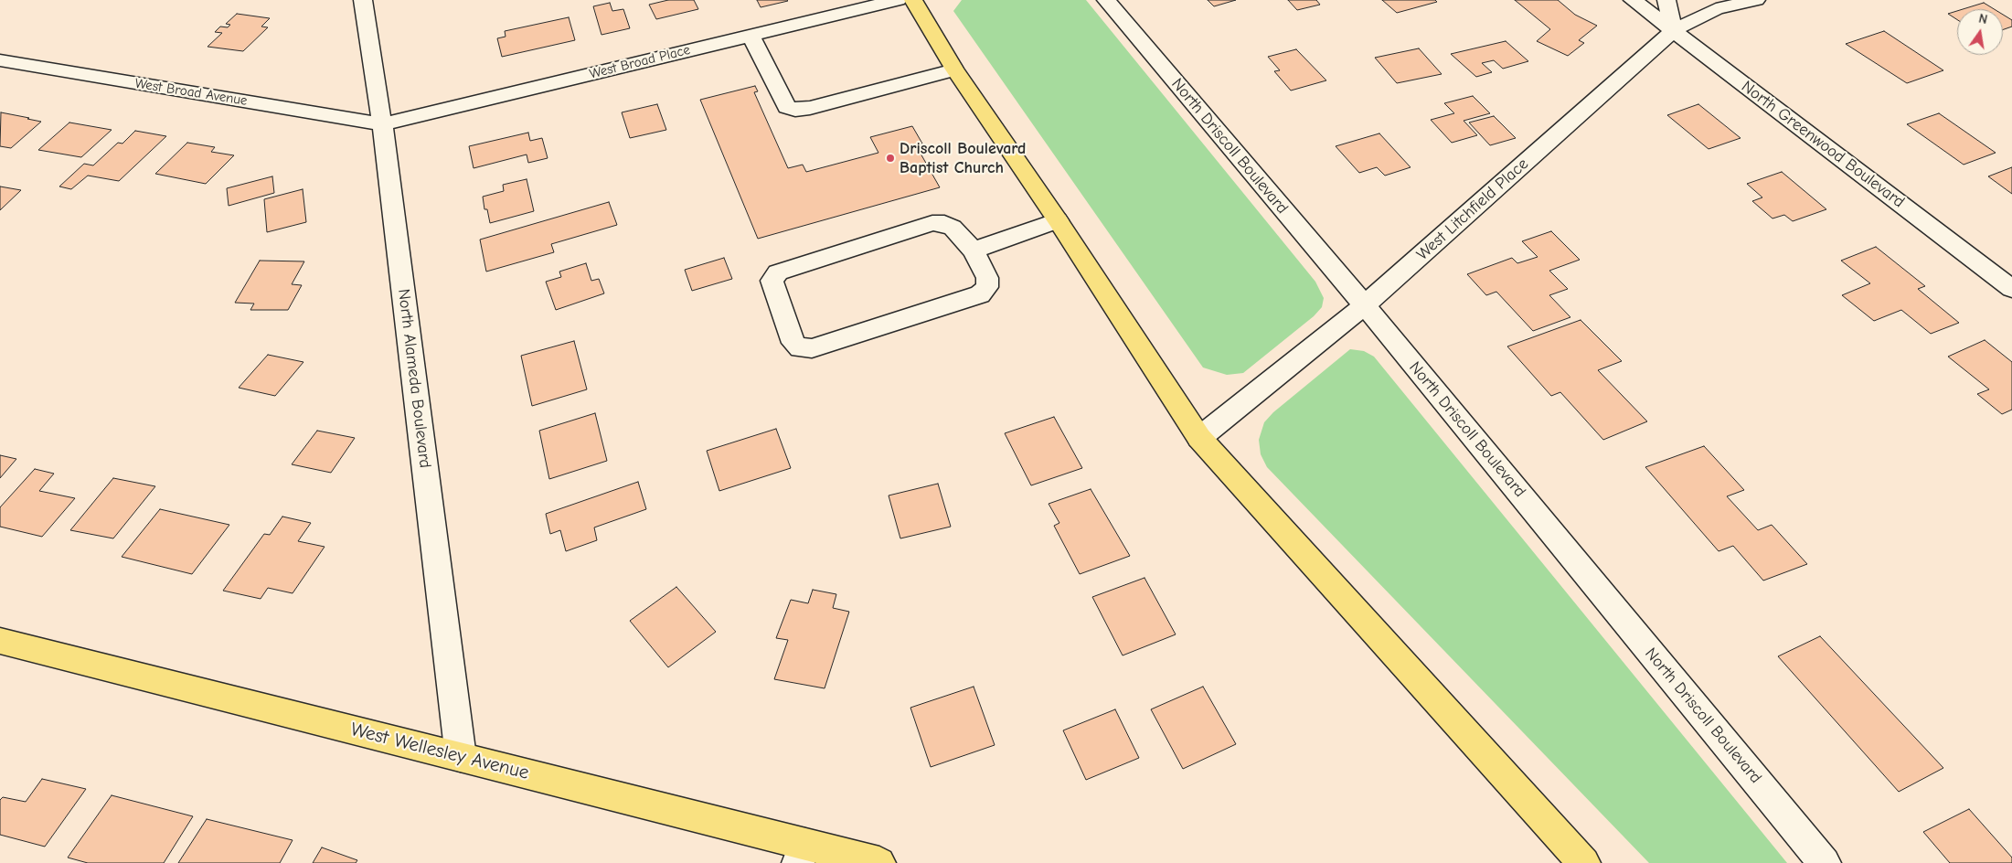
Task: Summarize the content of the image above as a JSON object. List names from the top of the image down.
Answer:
{
  "streets": {
    "main road": ["West Wellesley Avenue"],
    "street": [
      "West Broad Place",
      "West Broad Avenue",
      "North Greenwood Boulevard",
      "North Driscoll Boulevard",
      "West Litchfield Place",
      "North Alameda Boulevard"
    ]
  },
  "crossings": [
    ["West Broad Place", "West Broad Avenue"],
    ["West Broad Place", "North Alameda Boulevard"],
    ["West Broad Avenue", "North Alameda Boulevard"],
    ["North Greenwood Boulevard", "West Litchfield Place"],
    ["North Driscoll Boulevard", "West Litchfield Place"],
    ["North Alameda Boulevard", "West Wellesley Avenue"]
  ],
  "places": ["Driscoll Boulevard Baptist Church"],
  "north": "top"
}
